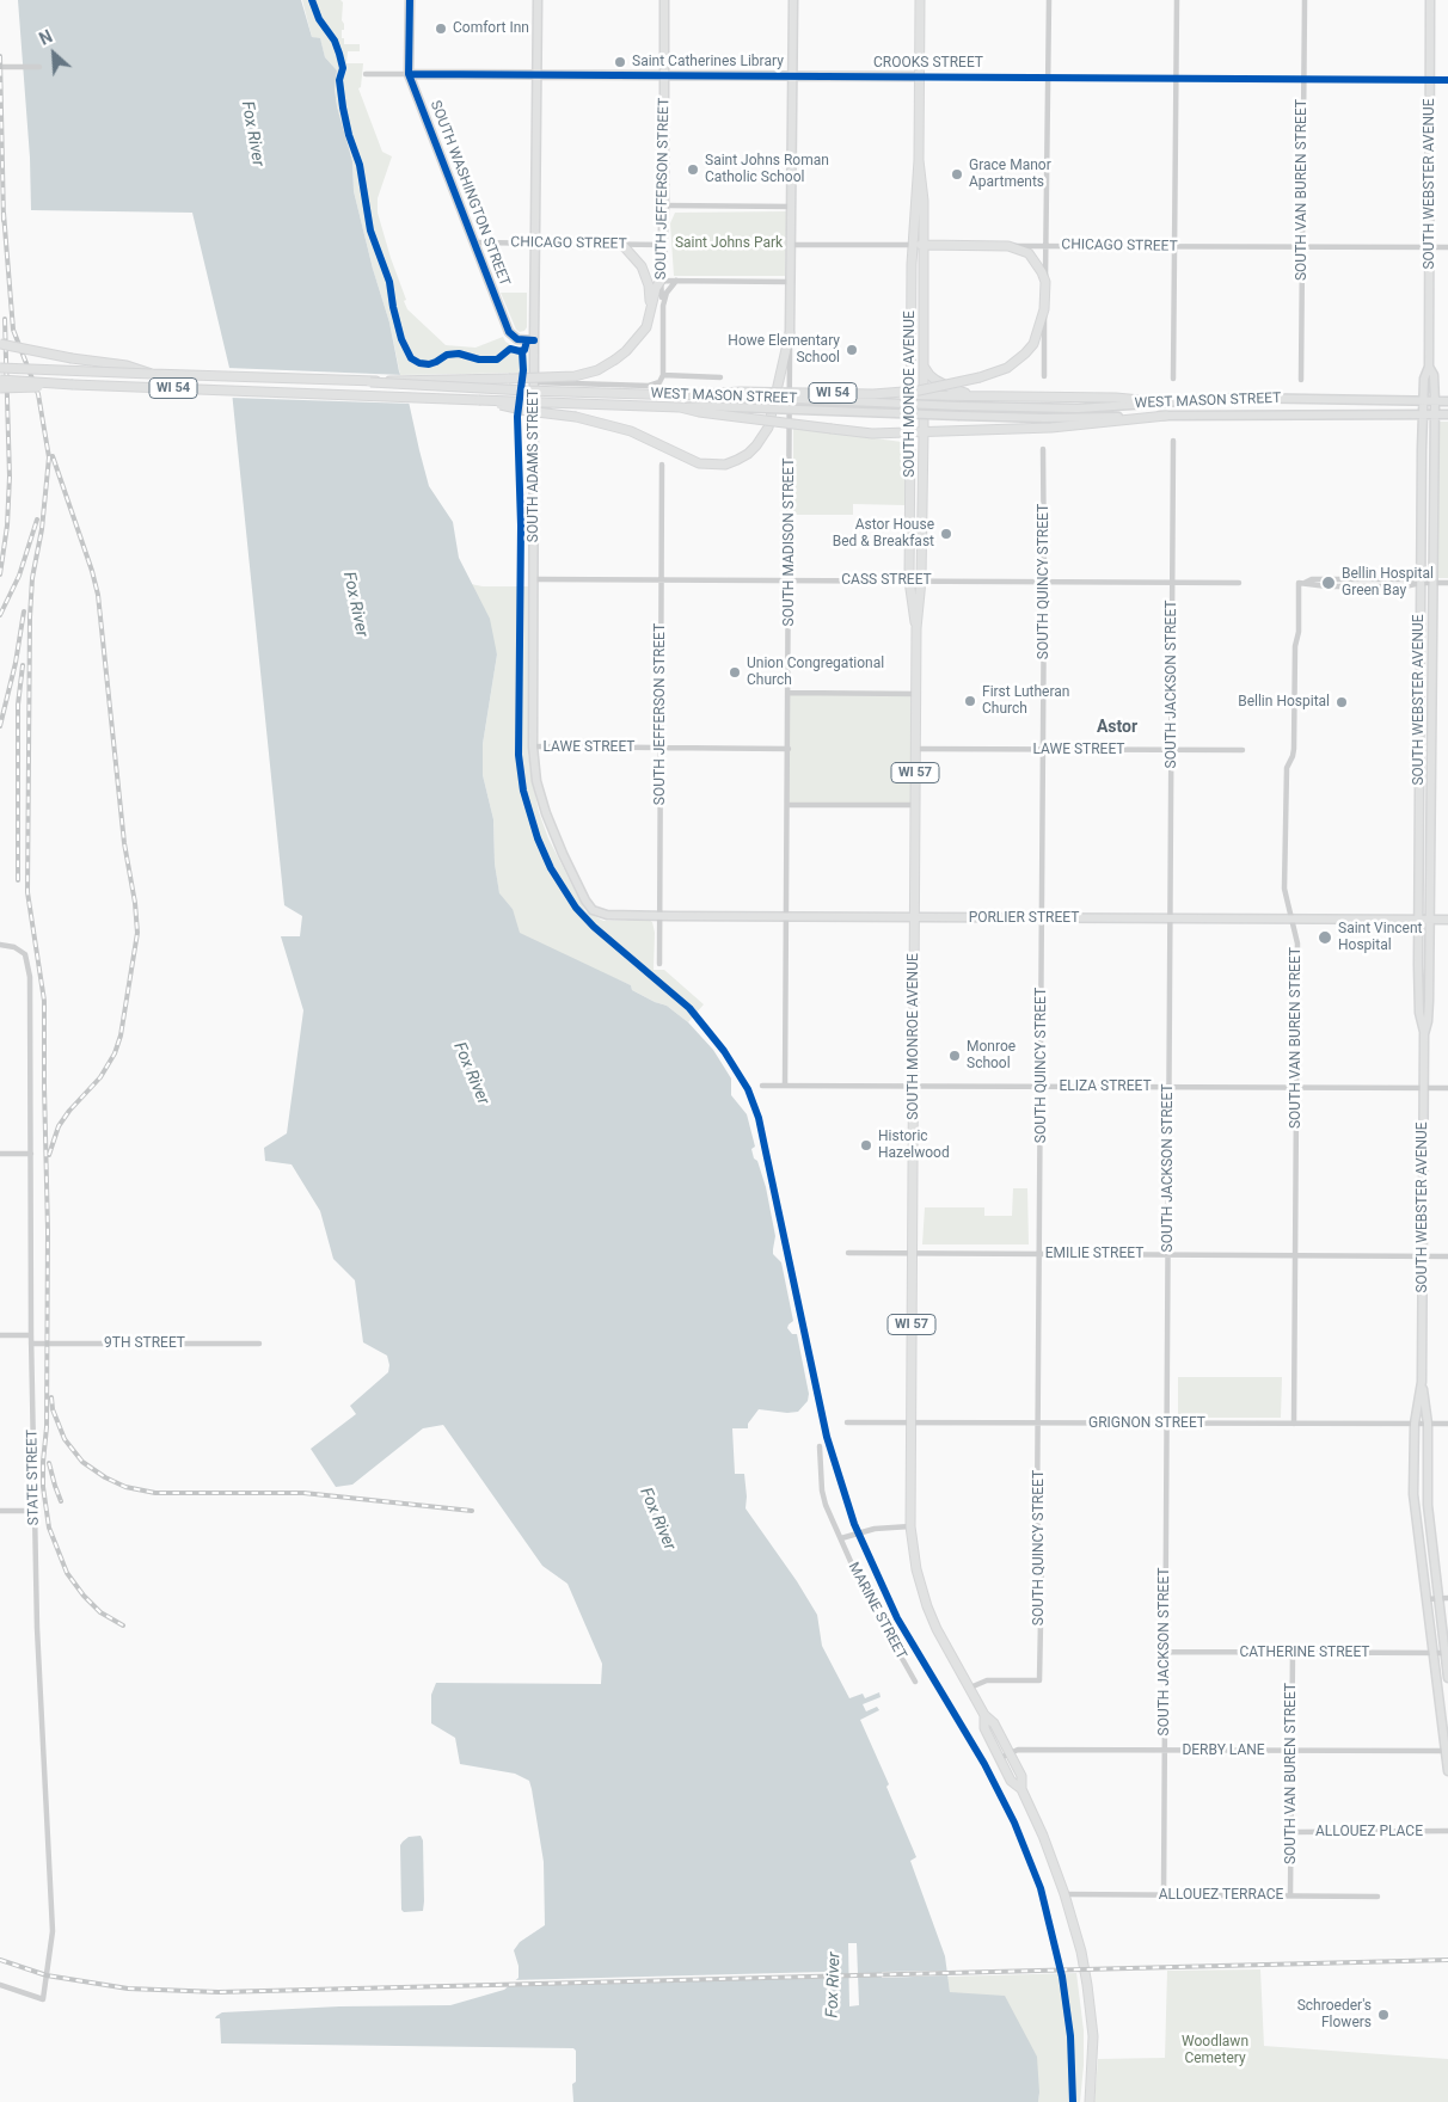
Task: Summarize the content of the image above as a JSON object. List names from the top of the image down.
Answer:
{
  "streets": {
    "main road": [
      "CROOKS STREET",
      "SOUTH WEBSTER AVENUE",
      "SOUTH JEFFERSON STREET",
      "SOUTH WASHINGTON STREET",
      "CHICAGO STREET",
      "WI 54",
      "SOUTH MONROE AVENUE",
      "WEST MASON STREET",
      "SOUTH ADAMS STREET",
      "SOUTH MADISON STREET",
      "WI 57",
      "PORLIER STREET"
    ],
    "street": [
      "SOUTH VAN BUREN STREET",
      "CASS STREET",
      "SOUTH QUINCY STREET",
      "SOUTH JACKSON STREET",
      "LAWE STREET",
      "ELIZA STREET",
      "EMILIE STREET",
      "9TH STREET",
      "GRIGNON STREET",
      "STATE STREET",
      "MARINE STREET",
      "CATHERINE STREET",
      "DERBY LANE",
      "ALLOUEZ PLACE",
      "ALLOUEZ TERRACE"
    ]
  },
  "crossings": [
    ["CROOKS STREET", "SOUTH WEBSTER AVENUE"],
    ["CROOKS STREET", "SOUTH JEFFERSON STREET"],
    ["CROOKS STREET", "SOUTH VAN BUREN STREET"],
    ["CROOKS STREET", "SOUTH WASHINGTON STREET"],
    ["CROOKS STREET", "SOUTH MONROE AVENUE"],
    ["CROOKS STREET", "SOUTH ADAMS STREET"],
    ["CROOKS STREET", "SOUTH MADISON STREET"],
    ["SOUTH WEBSTER AVENUE", "SOUTH VAN BUREN STREET"],
    ["SOUTH WEBSTER AVENUE", "CHICAGO STREET"],
    ["SOUTH WEBSTER AVENUE", "WEST MASON STREET"],
    ["SOUTH WEBSTER AVENUE", "PORLIER STREET"],
    ["SOUTH WEBSTER AVENUE", "ELIZA STREET"],
    ["SOUTH WEBSTER AVENUE", "EMILIE STREET"],
    ["SOUTH WEBSTER AVENUE", "GRIGNON STREET"],
    ["SOUTH WEBSTER AVENUE", "CATHERINE STREET"],
    ["SOUTH WEBSTER AVENUE", "DERBY LANE"],
    ["SOUTH JEFFERSON STREET", "CHICAGO STREET"],
    ["SOUTH JEFFERSON STREET", "CASS STREET"],
    ["SOUTH JEFFERSON STREET", "LAWE STREET"],
    ["SOUTH JEFFERSON STREET", "PORLIER STREET"],
    ["SOUTH VAN BUREN STREET", "CHICAGO STREET"],
    ["SOUTH VAN BUREN STREET", "PORLIER STREET"],
    ["SOUTH VAN BUREN STREET", "ELIZA STREET"],
    ["SOUTH VAN BUREN STREET", "EMILIE STREET"],
    ["SOUTH VAN BUREN STREET", "GRIGNON STREET"],
    ["SOUTH VAN BUREN STREET", "CATHERINE STREET"],
    ["SOUTH VAN BUREN STREET", "DERBY LANE"],
    ["SOUTH VAN BUREN STREET", "ALLOUEZ PLACE"],
    ["SOUTH VAN BUREN STREET", "ALLOUEZ TERRACE"],
    ["SOUTH WASHINGTON STREET", "CHICAGO STREET"],
    ["SOUTH WASHINGTON STREET", "SOUTH ADAMS STREET"],
    ["CHICAGO STREET", "SOUTH MONROE AVENUE"],
    ["CHICAGO STREET", "SOUTH ADAMS STREET"],
    ["CHICAGO STREET", "SOUTH MADISON STREET"],
    ["WI 54", "SOUTH MONROE AVENUE"],
    ["WI 54", "WEST MASON STREET"],
    ["SOUTH MONROE AVENUE", "CASS STREET"],
    ["SOUTH MONROE AVENUE", "SOUTH QUINCY STREET"],
    ["SOUTH MONROE AVENUE", "LAWE STREET"],
    ["SOUTH MONROE AVENUE", "PORLIER STREET"],
    ["SOUTH MONROE AVENUE", "ELIZA STREET"],
    ["SOUTH MONROE AVENUE", "EMILIE STREET"],
    ["SOUTH MONROE AVENUE", "GRIGNON STREET"],
    ["SOUTH MONROE AVENUE", "DERBY LANE"],
    ["SOUTH MONROE AVENUE", "ALLOUEZ TERRACE"],
    ["SOUTH ADAMS STREET", "CASS STREET"],
    ["SOUTH ADAMS STREET", "LAWE STREET"],
    ["SOUTH ADAMS STREET", "PORLIER STREET"],
    ["SOUTH MADISON STREET", "CASS STREET"],
    ["SOUTH MADISON STREET", "LAWE STREET"],
    ["SOUTH MADISON STREET", "PORLIER STREET"],
    ["SOUTH MADISON STREET", "ELIZA STREET"],
    ["CASS STREET", "SOUTH QUINCY STREET"],
    ["CASS STREET", "SOUTH JACKSON STREET"],
    ["SOUTH QUINCY STREET", "LAWE STREET"],
    ["SOUTH QUINCY STREET", "PORLIER STREET"],
    ["SOUTH QUINCY STREET", "ELIZA STREET"],
    ["SOUTH QUINCY STREET", "EMILIE STREET"],
    ["SOUTH QUINCY STREET", "GRIGNON STREET"],
    ["SOUTH JACKSON STREET", "LAWE STREET"],
    ["SOUTH JACKSON STREET", "PORLIER STREET"],
    ["SOUTH JACKSON STREET", "ELIZA STREET"],
    ["SOUTH JACKSON STREET", "EMILIE STREET"],
    ["SOUTH JACKSON STREET", "GRIGNON STREET"],
    ["SOUTH JACKSON STREET", "CATHERINE STREET"],
    ["SOUTH JACKSON STREET", "DERBY LANE"],
    ["SOUTH JACKSON STREET", "ALLOUEZ TERRACE"],
    ["9TH STREET", "STATE STREET"]
  ],
  "districts": ["Astor"],
  "water": ["Fox River"],
  "parks": ["Saint Johns Park", "Woodlawn Cemetery"],
  "places": [
    "Comfort Inn",
    "Saint Catherines Library",
    "Saint Johns Roman Catholic School",
    "Grace Manor Apartments",
    "Howe Elementary School",
    "Astor House Bed & Breakfast",
    "Bellin Hospital Green Bay",
    "Union Congregational Church",
    "First Lutheran Church",
    "Bellin Hospital",
    "Saint Vincent Hospital",
    "Monroe School",
    "Historic Hazelwood",
    "Schroeder's Flowers"
  ],
  "north": "top left"
}
